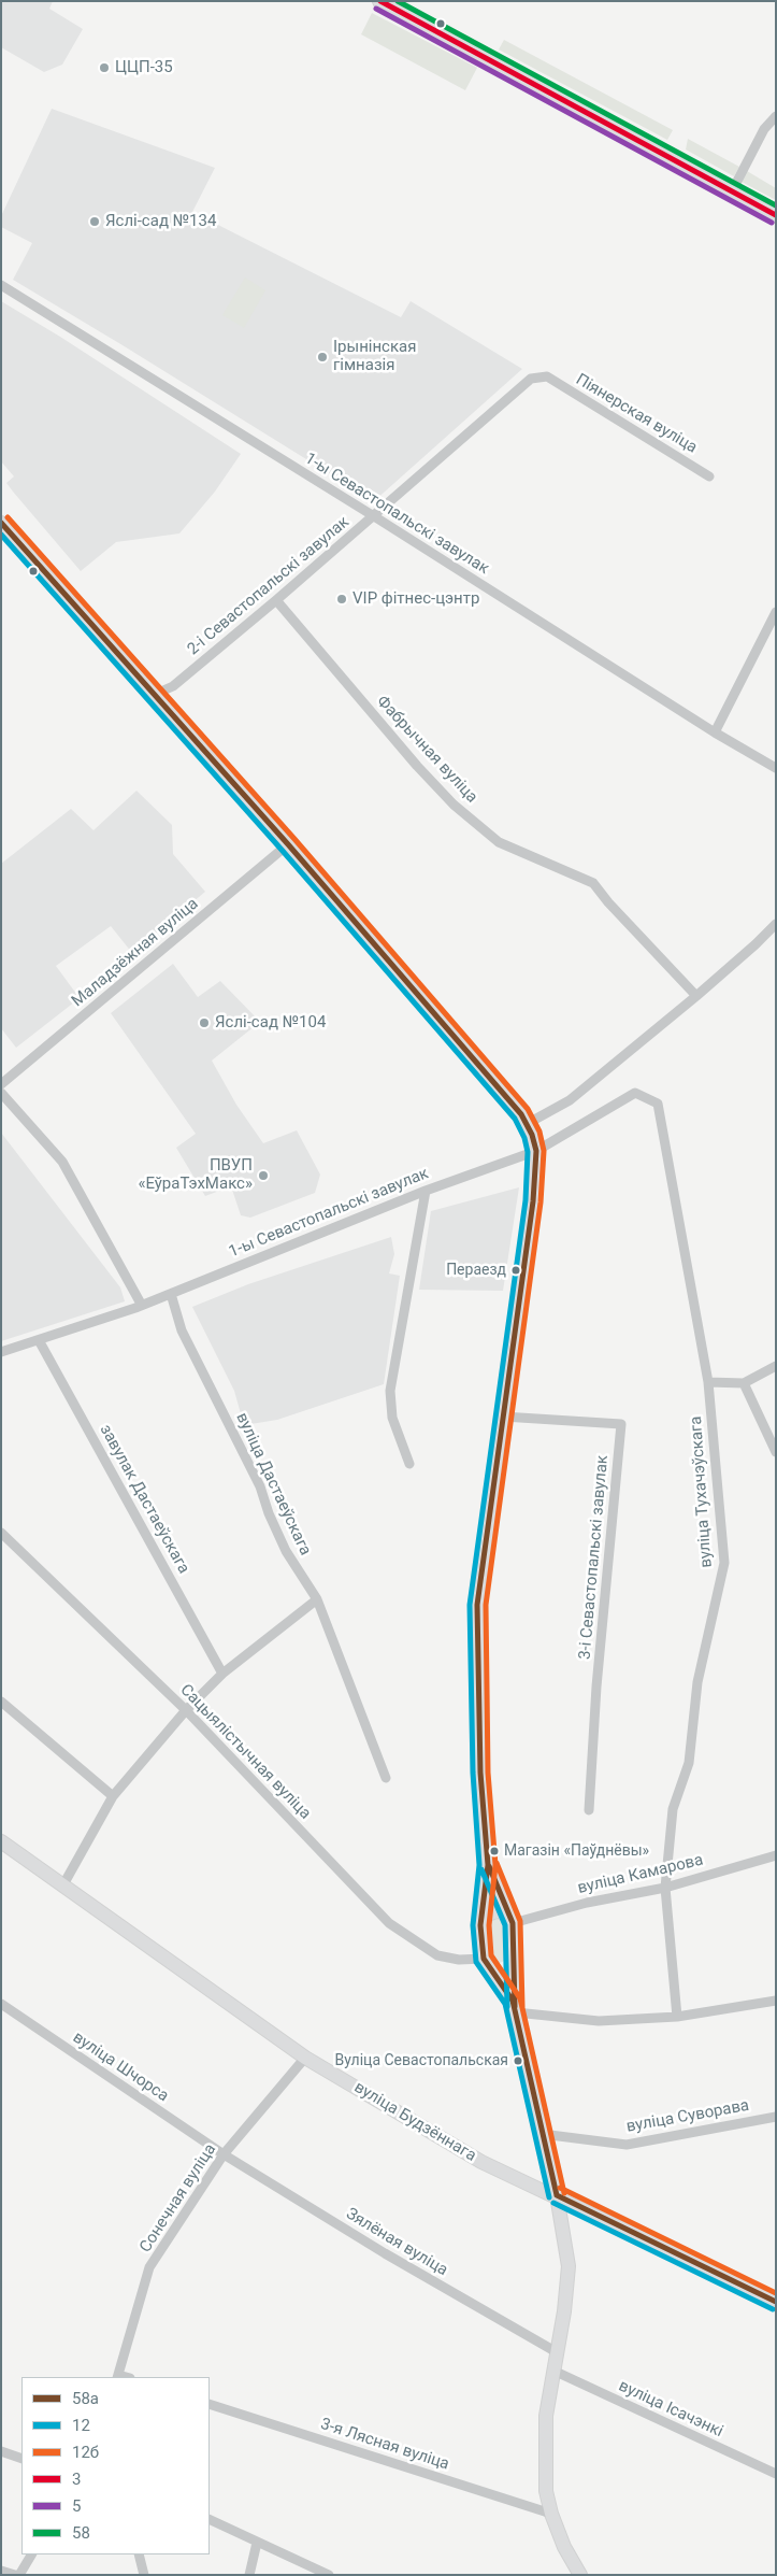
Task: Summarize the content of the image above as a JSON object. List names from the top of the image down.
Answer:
{
  "streets": {
    "street": [
      "Піянерская вуліца",
      "1-ы Севастопальскі завулак",
      "2-і Севастопальскі завулак",
      "Фабрычная вуліца",
      "Маладзёжная вуліца",
      "вуліца Дастаеўскага",
      "вуліца Тухачэўскага",
      "завулак Дастаеўскага",
      "3-і Севастопальскі завулак",
      "Сацыялістычная вуліца",
      "вуліца Камарова",
      "вуліца Шчорса",
      "вуліца Суворава",
      "вуліца Будзённага",
      "Сонечная вуліца",
      "Зялёная вуліца",
      "вуліца Ісачэнкі",
      "3-я Лясная вуліца"
    ]
  },
  "crossings": [
    ["Піянерская вуліца", "2-і Севастопальскі завулак"],
    ["1-ы Севастопальскі завулак", "2-і Севастопальскі завулак"],
    ["1-ы Севастопальскі завулак", "вуліца Дастаеўскага"],
    ["1-ы Севастопальскі завулак", "вуліца Тухачэўскага"],
    ["1-ы Севастопальскі завулак", "завулак Дастаеўскага"],
    ["2-і Севастопальскі завулак", "Фабрычная вуліца"],
    ["вуліца Тухачэўскага", "вуліца Камарова"],
    ["Сацыялістычная вуліца", "вуліца Камарова"],
    ["вуліца Шчорса", "Сонечная вуліца"],
    ["вуліца Шчорса", "Зялёная вуліца"],
    ["вуліца Будзённага", "Сонечная вуліца"],
    ["Сонечная вуліца", "Зялёная вуліца"]
  ],
  "places": [
    "ЦЦП-35",
    "Яслі-сад №134",
    "Ірынінская гімназія",
    "VIP фітнес-цэнтр",
    "Яслі-сад №104",
    "ПВУП «ЕўраТэхМакс»",
    "Пераезд",
    "Магазін «Паўднёвы»",
    "Вуліца Севастопальская"
  ],
  "lines": [
    "transit line 3",
    "transit line 58",
    "transit line 5",
    "transit line 12б",
    "transit line 58а",
    "transit line 12"
  ],
  "legend": [
    "58а",
    "12",
    "12б",
    "3",
    "5",
    "58"
  ]
}
